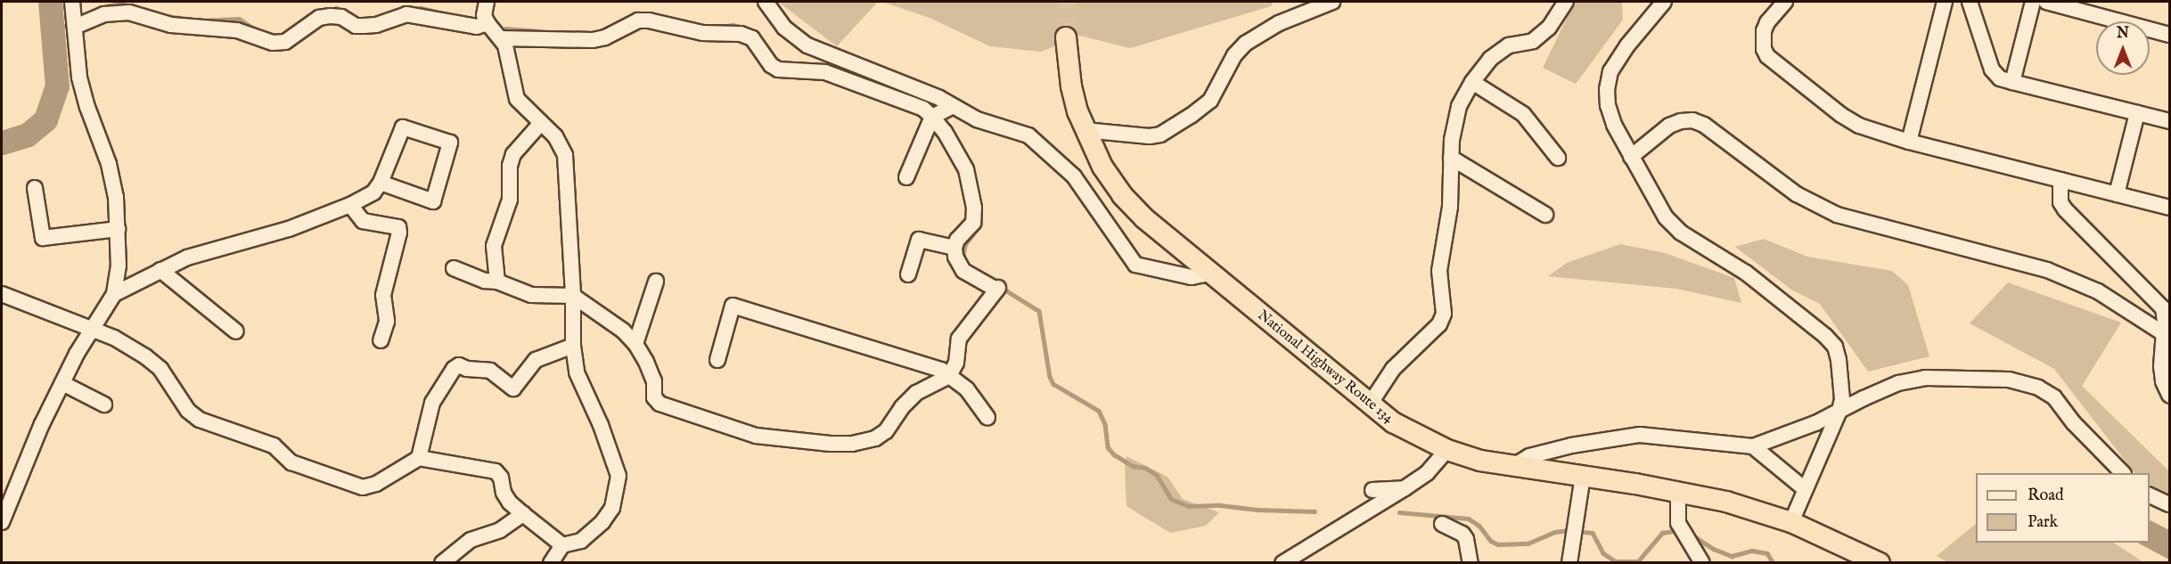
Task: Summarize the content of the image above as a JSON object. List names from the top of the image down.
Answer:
{
  "streets": {
    "highway": ["National Highway Route 134"]
  },
  "legend": ["Road", "Park"],
  "north": "top"
}
